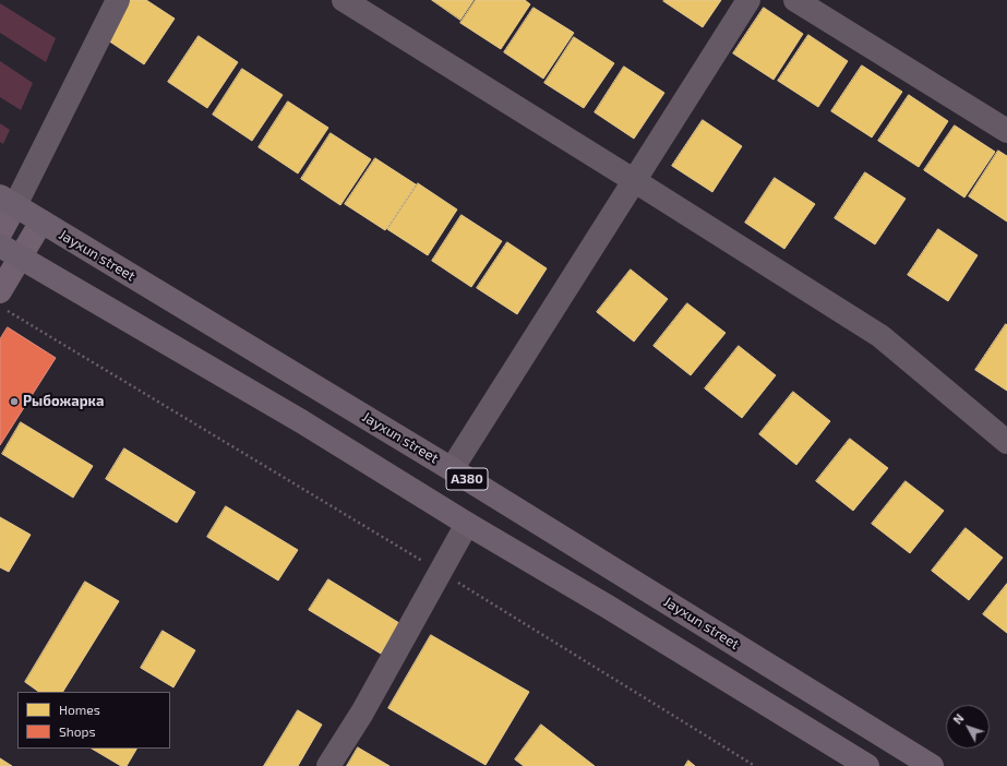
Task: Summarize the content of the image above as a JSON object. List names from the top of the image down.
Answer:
{
  "streets": {
    "highway": ["Jayxun street", "A380"]
  },
  "places": ["Рыбожарка"],
  "legend": ["Homes", "Shops"],
  "north": "top left"
}
